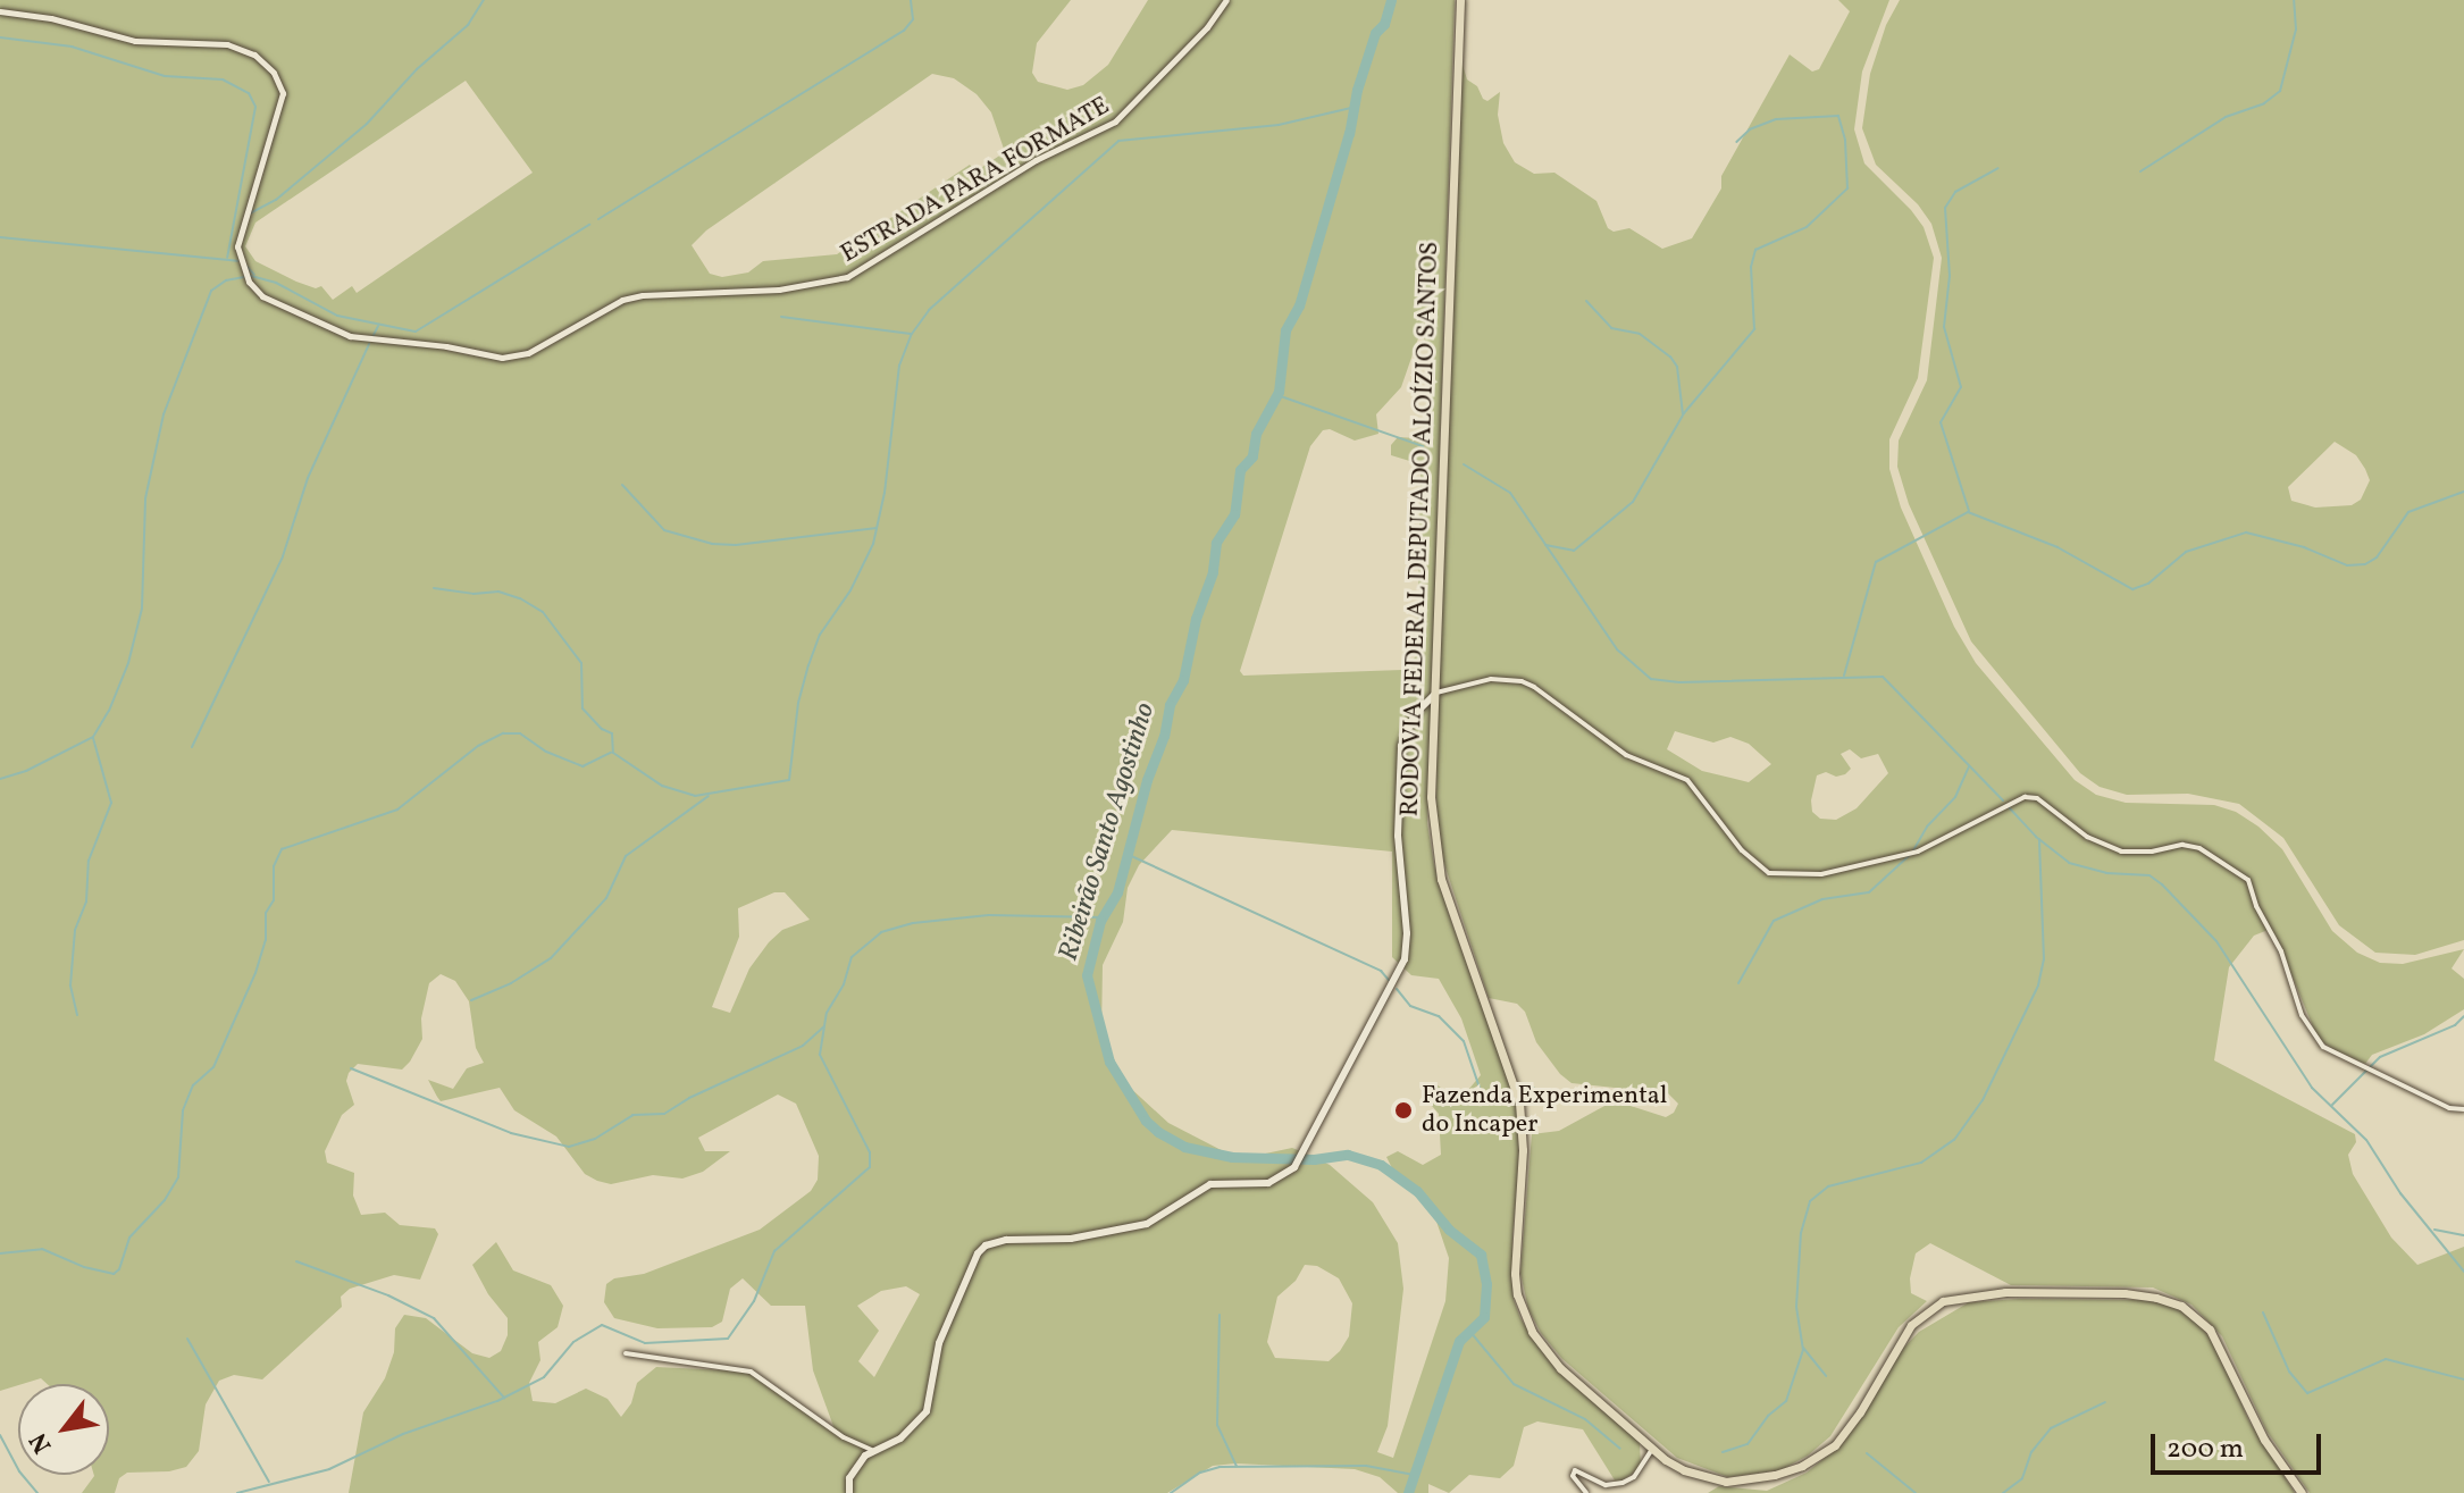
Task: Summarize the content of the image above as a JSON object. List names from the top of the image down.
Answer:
{
  "streets": {
    "highway": ["RODOVIA FEDERAL DEPUTADO ALOÍZIO SANTOS"],
    "street": ["ESTRADA PARA FORMATE"]
  },
  "water": ["Ribeirão Santo Agostinho"],
  "places": ["Fazenda Experimental do Incaper"],
  "scale_bar": "200 m",
  "north": "bottom left"
}
